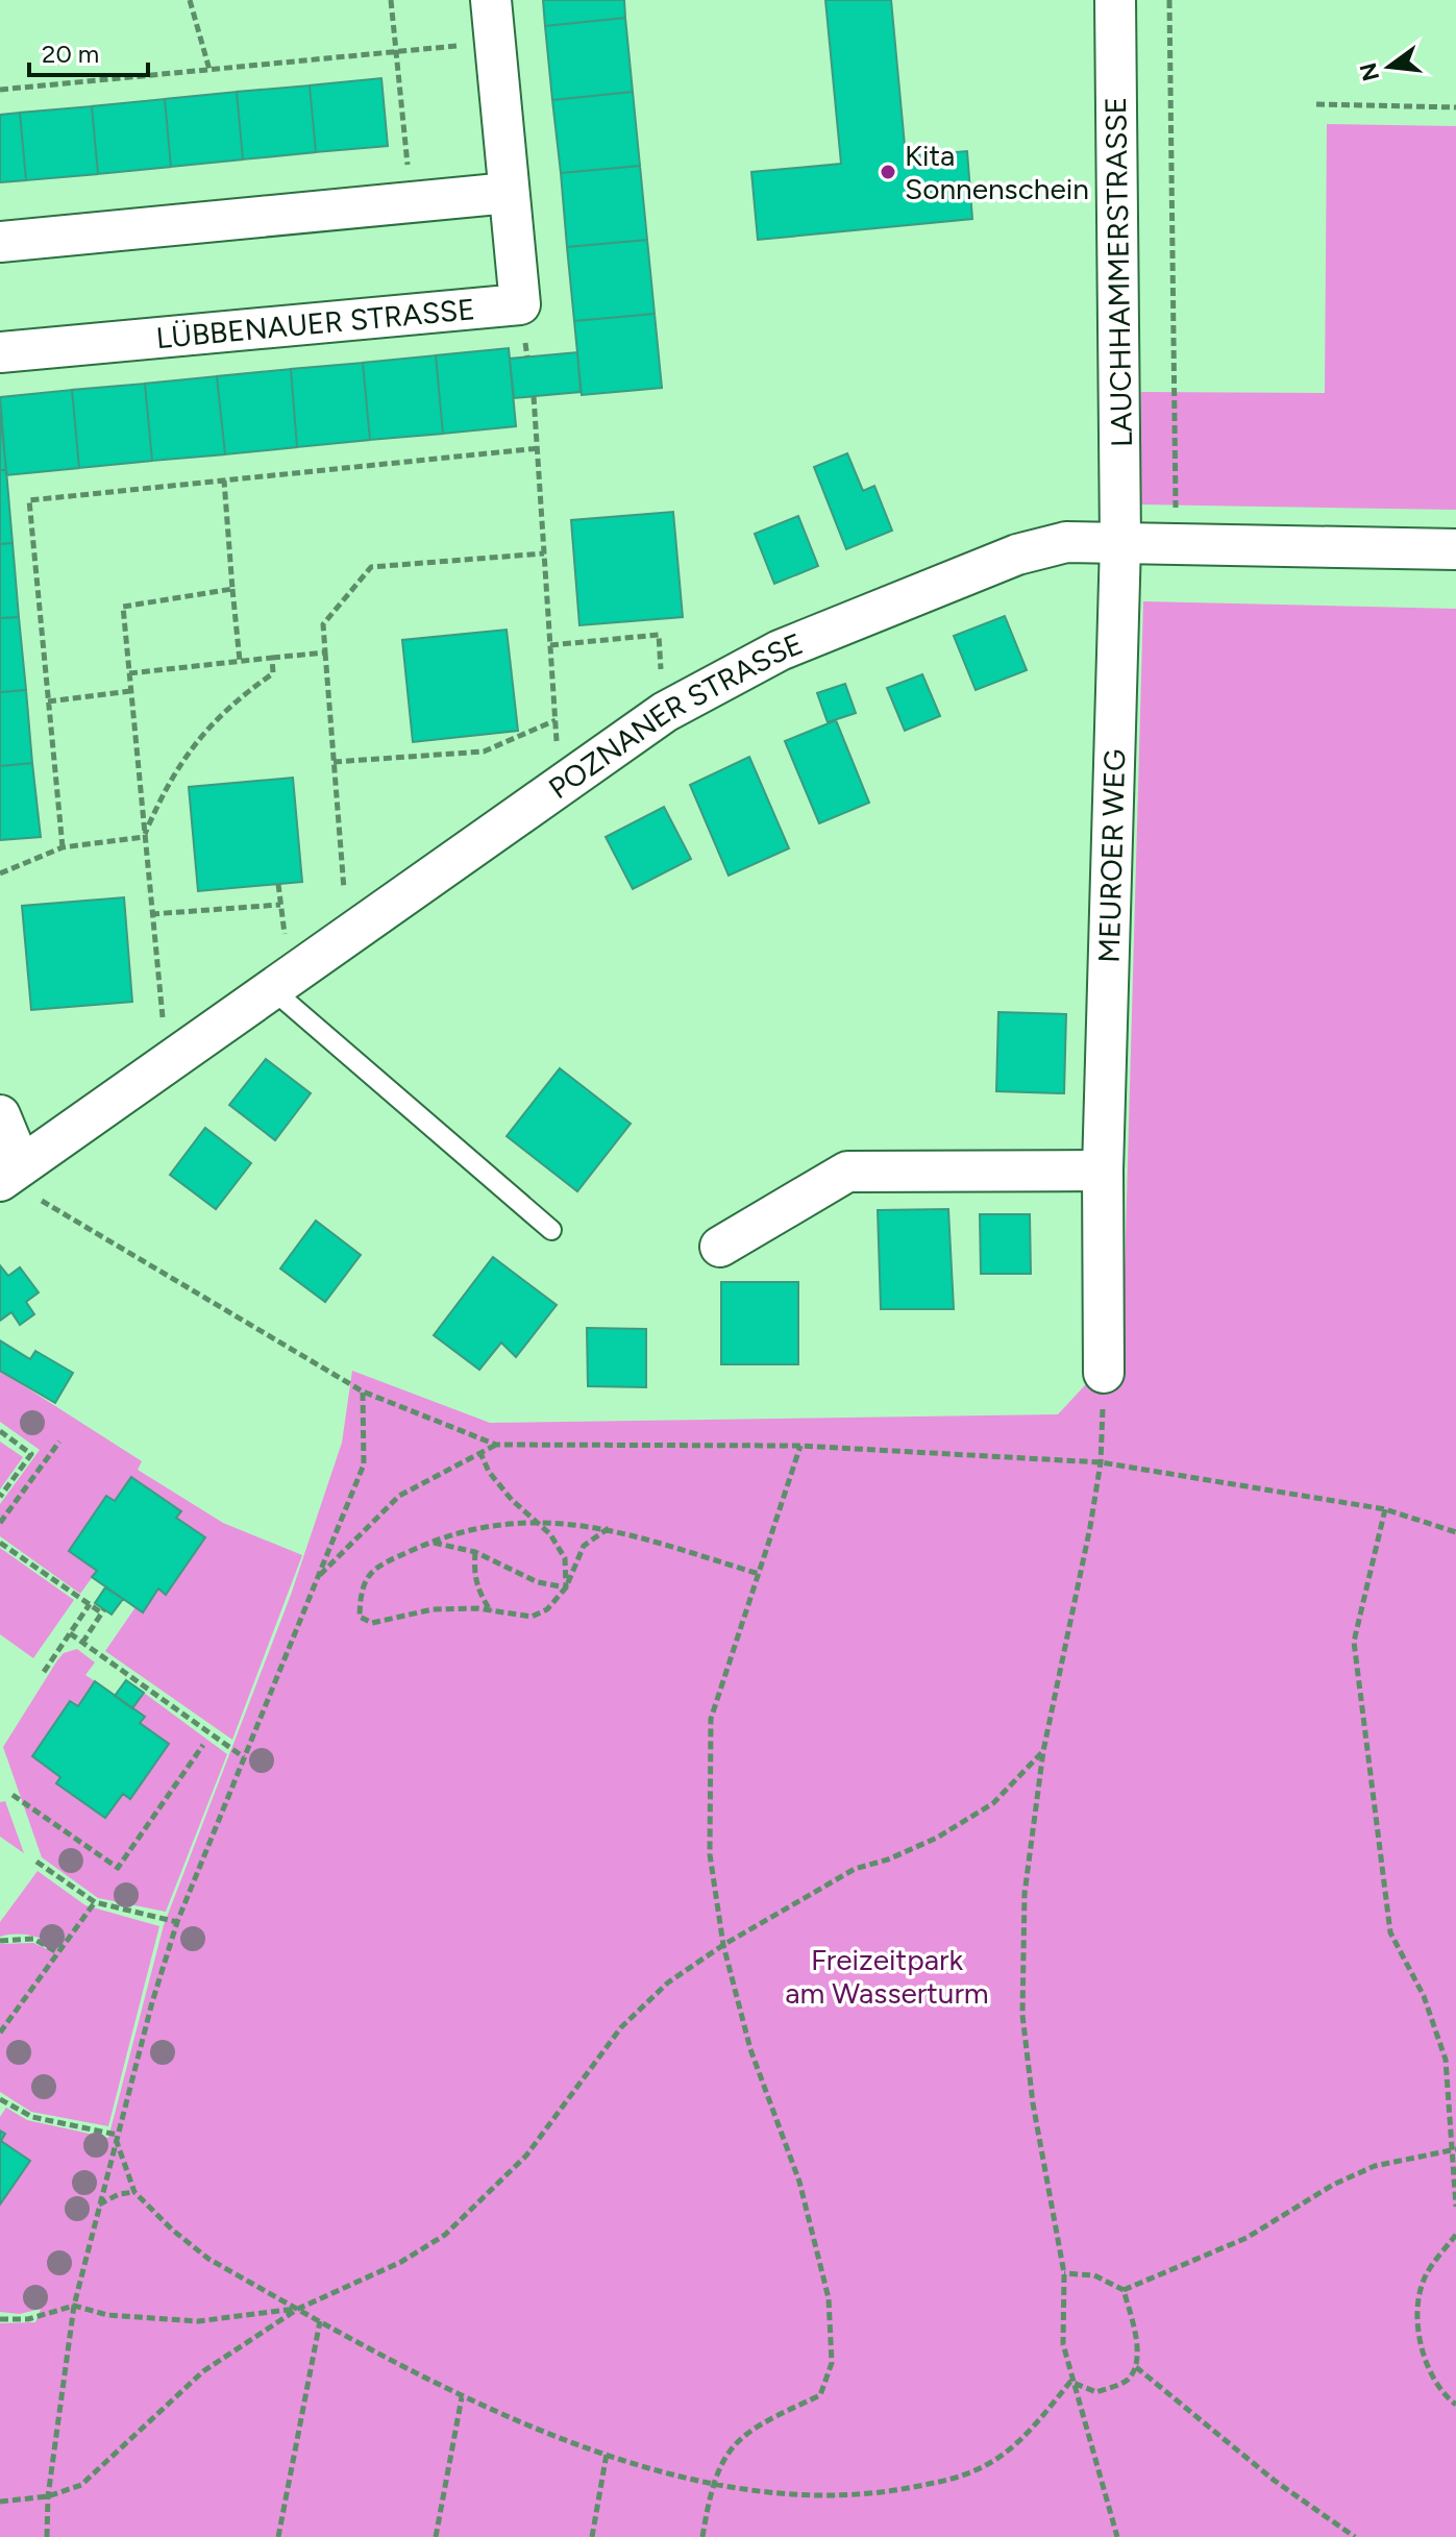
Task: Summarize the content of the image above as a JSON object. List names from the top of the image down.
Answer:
{
  "streets": {
    "street": [
      "LAUCHHAMMERSTRASSE",
      "LÜBBENAUER STRASSE",
      "POZNANER STRASSE",
      "MEUROER WEG"
    ]
  },
  "crossings": [
    ["LAUCHHAMMERSTRASSE", "POZNANER STRASSE"],
    ["LAUCHHAMMERSTRASSE", "MEUROER WEG"],
    ["POZNANER STRASSE", "MEUROER WEG"]
  ],
  "parks": ["Freizeitpark am Wasserturm"],
  "places": ["Kita Sonnenschein"],
  "scale_bar": "20 m",
  "north": "left"
}
